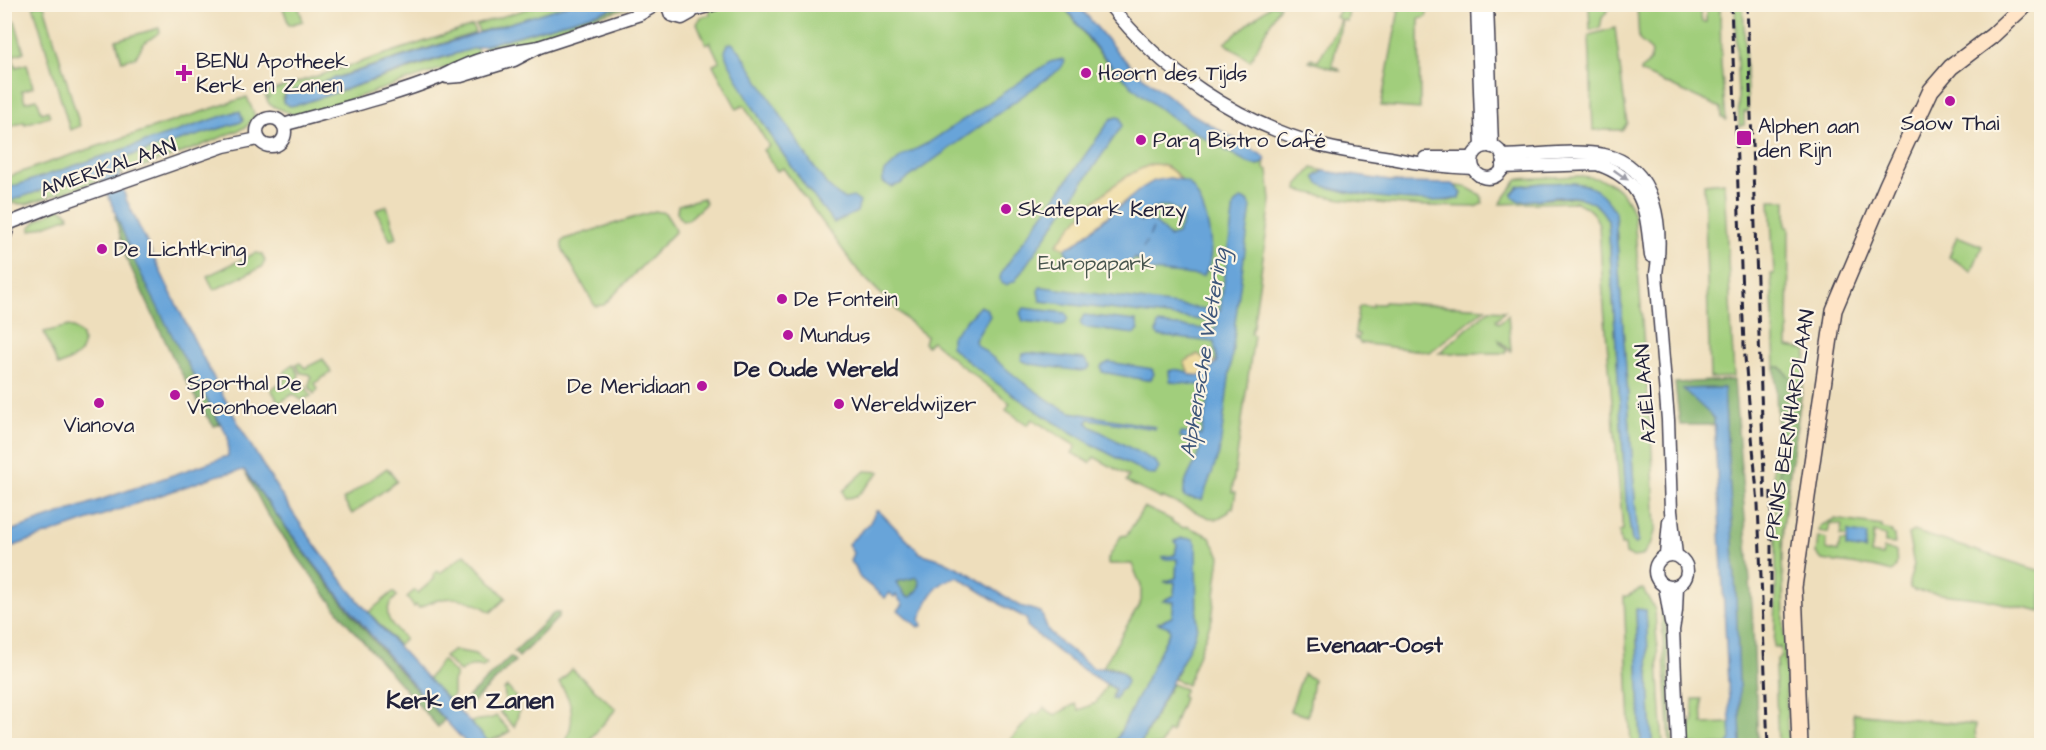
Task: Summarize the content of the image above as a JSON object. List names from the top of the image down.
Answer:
{
  "streets": {
    "main road": ["PRINS BERNHARDLAAN"],
    "street": ["AMERIKALAAN", "AZIËLAAN"]
  },
  "districts": ["De Oude Wereld", "Evenaar-Oost", "Kerk en Zanen"],
  "water": ["Alphensche Wetering"],
  "parks": ["Europapark"],
  "places": {
    "health": ["BENU Apotheek Kerk en Zanen"],
    "other": [
      "Hoorn des Tijds",
      "Saow Thai",
      "Parq Bistro Café",
      "Skatepark Kenzy",
      "De Lichtkring",
      "De Fontein",
      "Mundus",
      "De Meridiaan",
      "Sporthal De Vroonhoevelaan",
      "Vianova",
      "Wereldwijzer"
    ],
    "transit": ["Alphen aan den Rijn"]
  }
}
